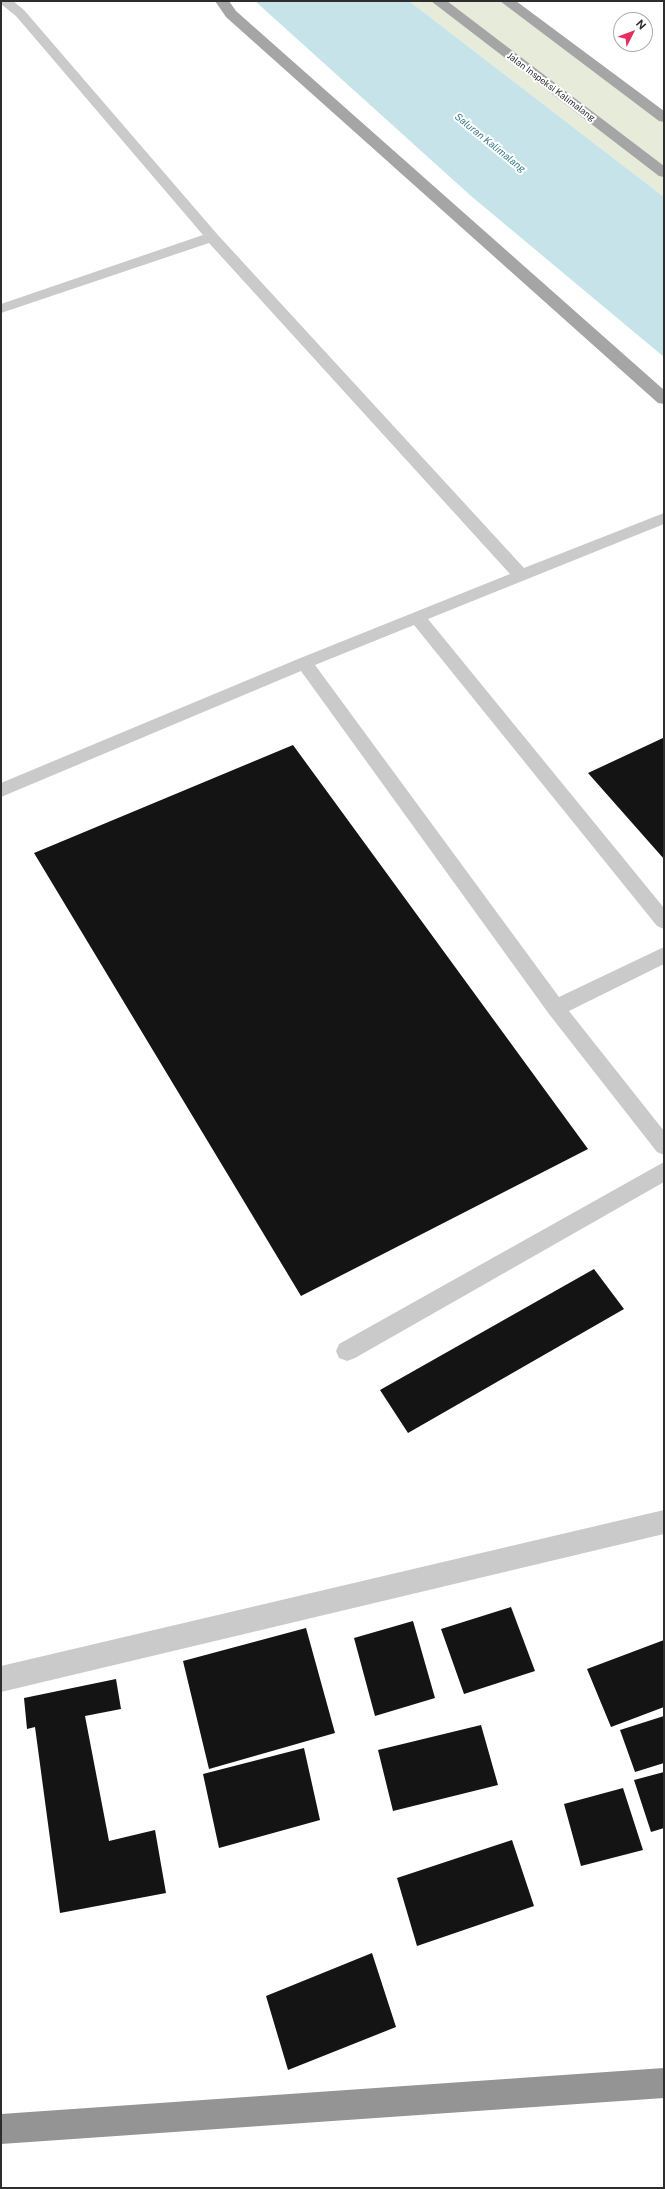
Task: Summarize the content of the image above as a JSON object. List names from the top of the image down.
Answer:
{
  "streets": {
    "main road": ["Jalan Inspeksi Kalimalang"]
  },
  "water": ["Saluran Kalimalang"],
  "north": "top right"
}
